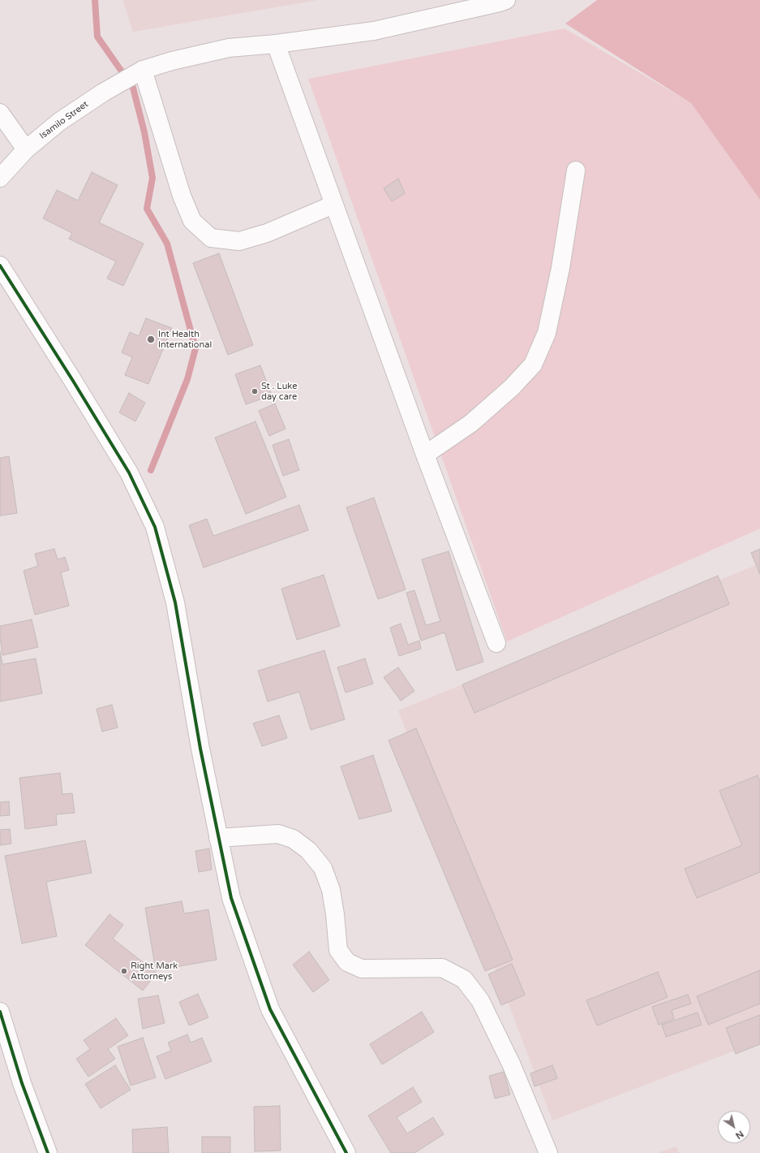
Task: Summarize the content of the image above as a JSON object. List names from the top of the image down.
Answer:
{
  "streets": {
    "street": ["Isamilo Street"]
  },
  "places": ["Int Health International", "St . Luke day care", "Right Mark Attorneys"],
  "north": "bottom right"
}
